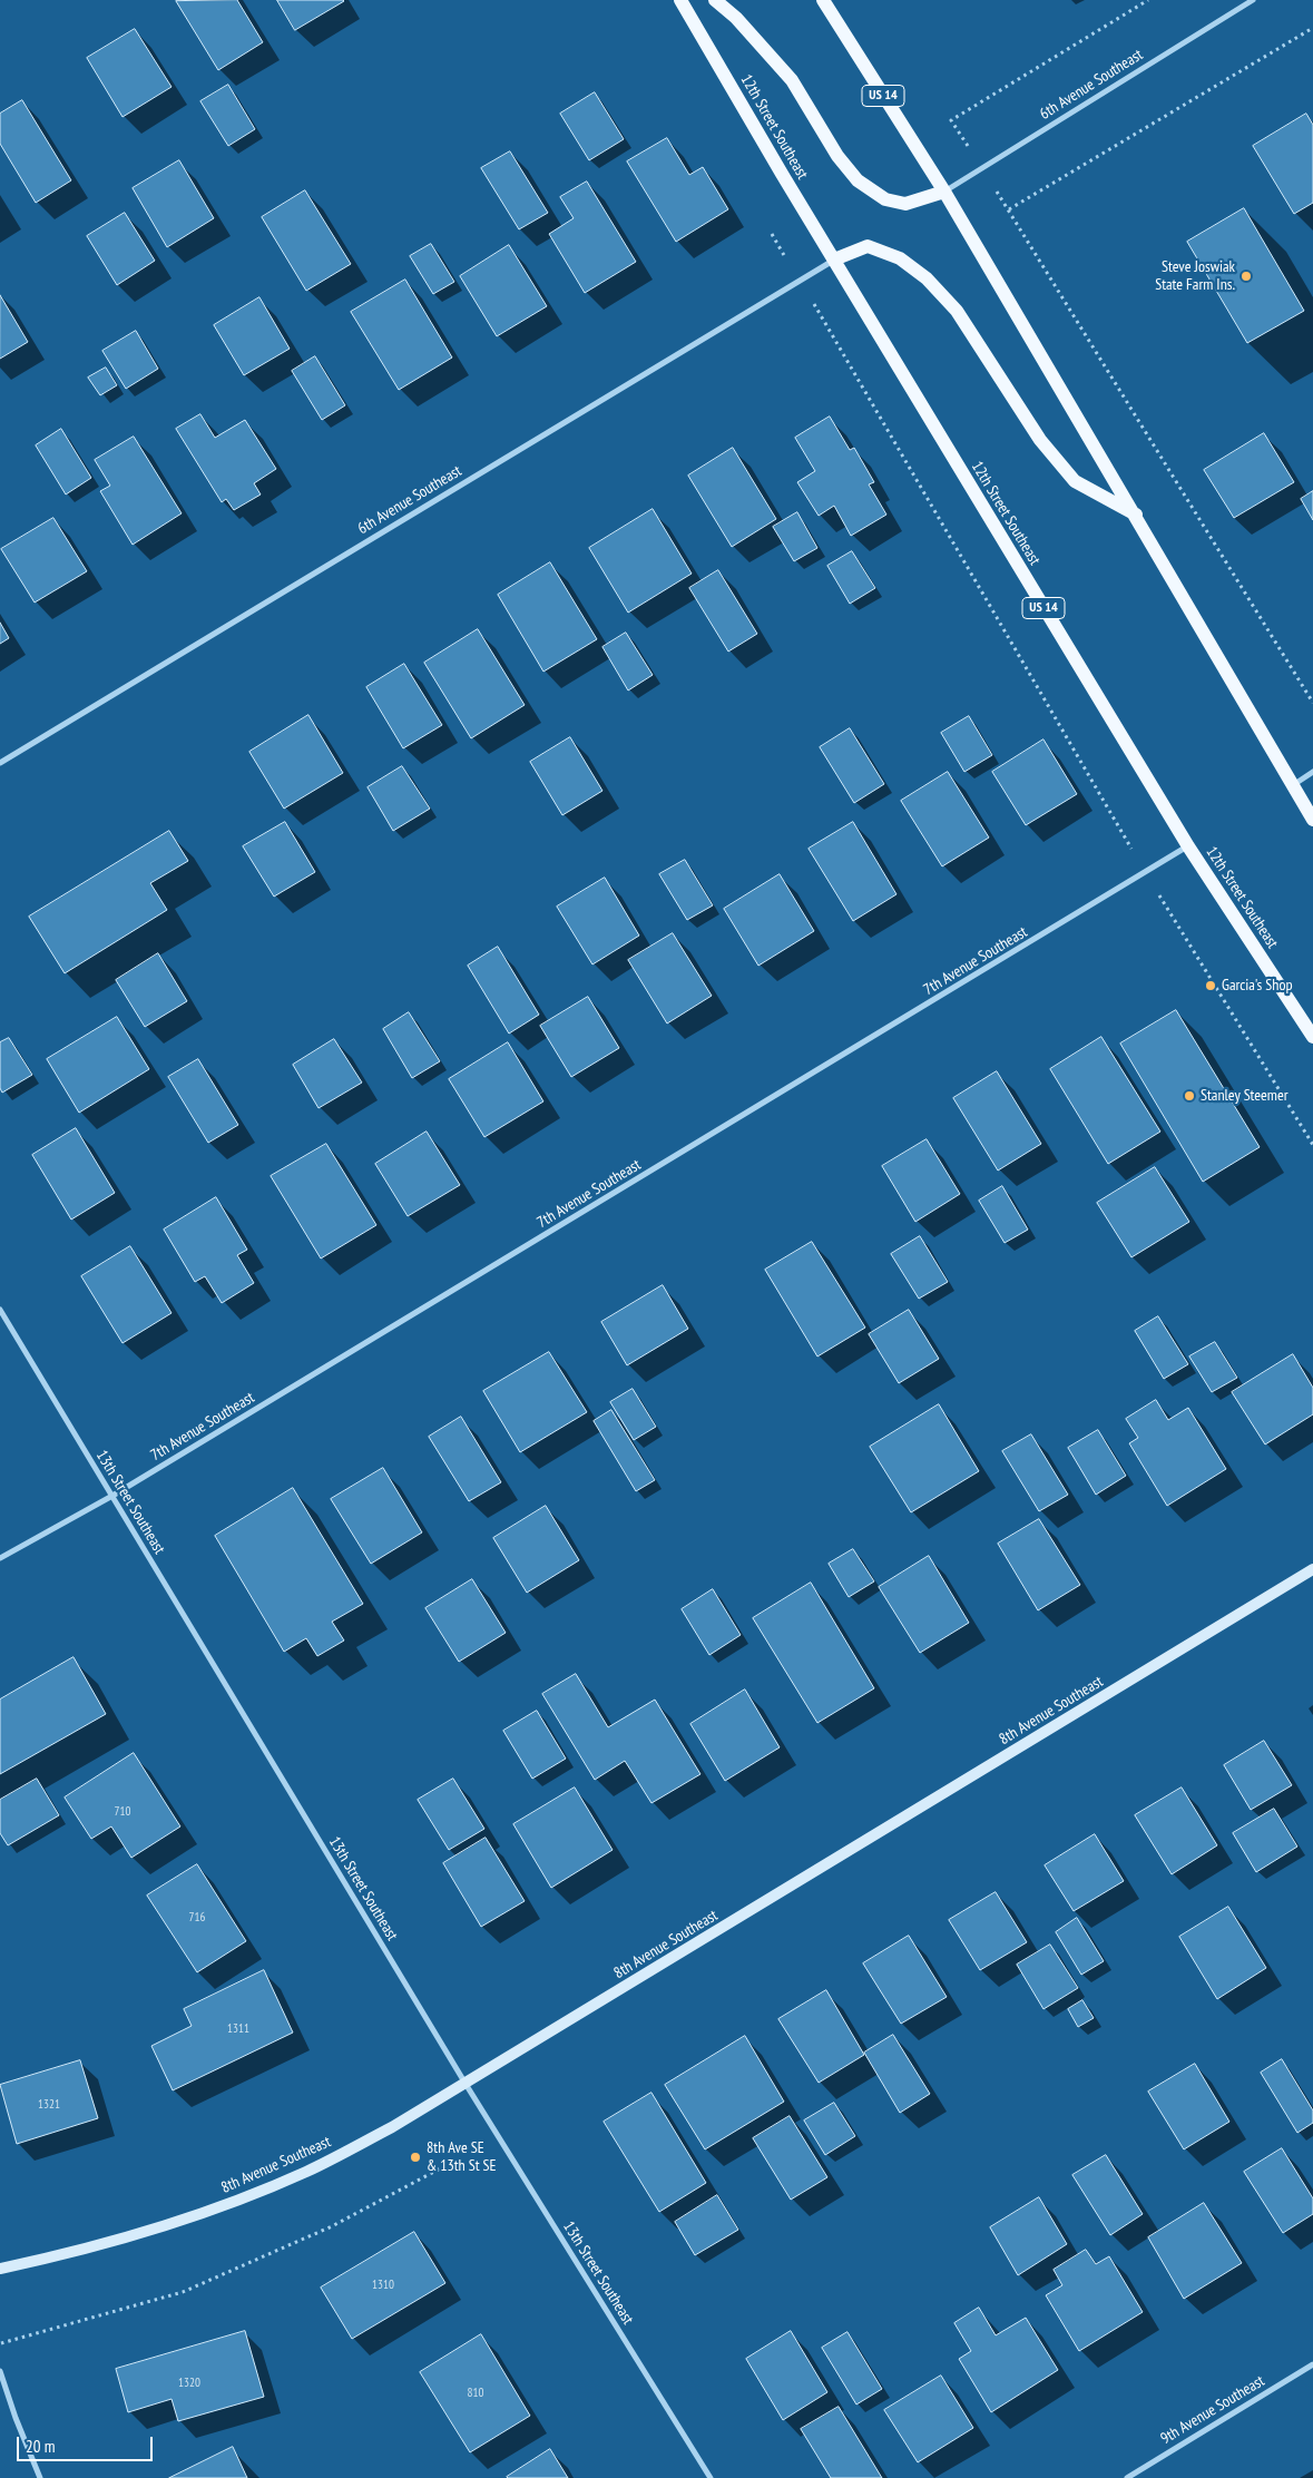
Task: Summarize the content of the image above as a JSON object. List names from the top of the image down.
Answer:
{
  "streets": {
    "main road": ["US 14", "12th Street Southeast"],
    "street": [
      "6th Avenue Southeast",
      "7th Avenue Southeast",
      "13th Street Southeast",
      "8th Avenue Southeast",
      "9th Avenue Southeast"
    ]
  },
  "crossings": [
    ["6th Avenue Southeast", "US 14"],
    ["6th Avenue Southeast", "12th Street Southeast"],
    ["12th Street Southeast", "7th Avenue Southeast"],
    ["7th Avenue Southeast", "13th Street Southeast"],
    ["13th Street Southeast", "8th Avenue Southeast"]
  ],
  "places": [
    "Steve Joswiak State Farm Ins.",
    "Garcia's Shop",
    "Stanley Steemer",
    "8th Ave SE & 13th St SE"
  ],
  "house_numbers": [
    "710",
    "716",
    "1311",
    "1321",
    "1310",
    "1320",
    "810"
  ],
  "scale_bar": "20 m"
}
